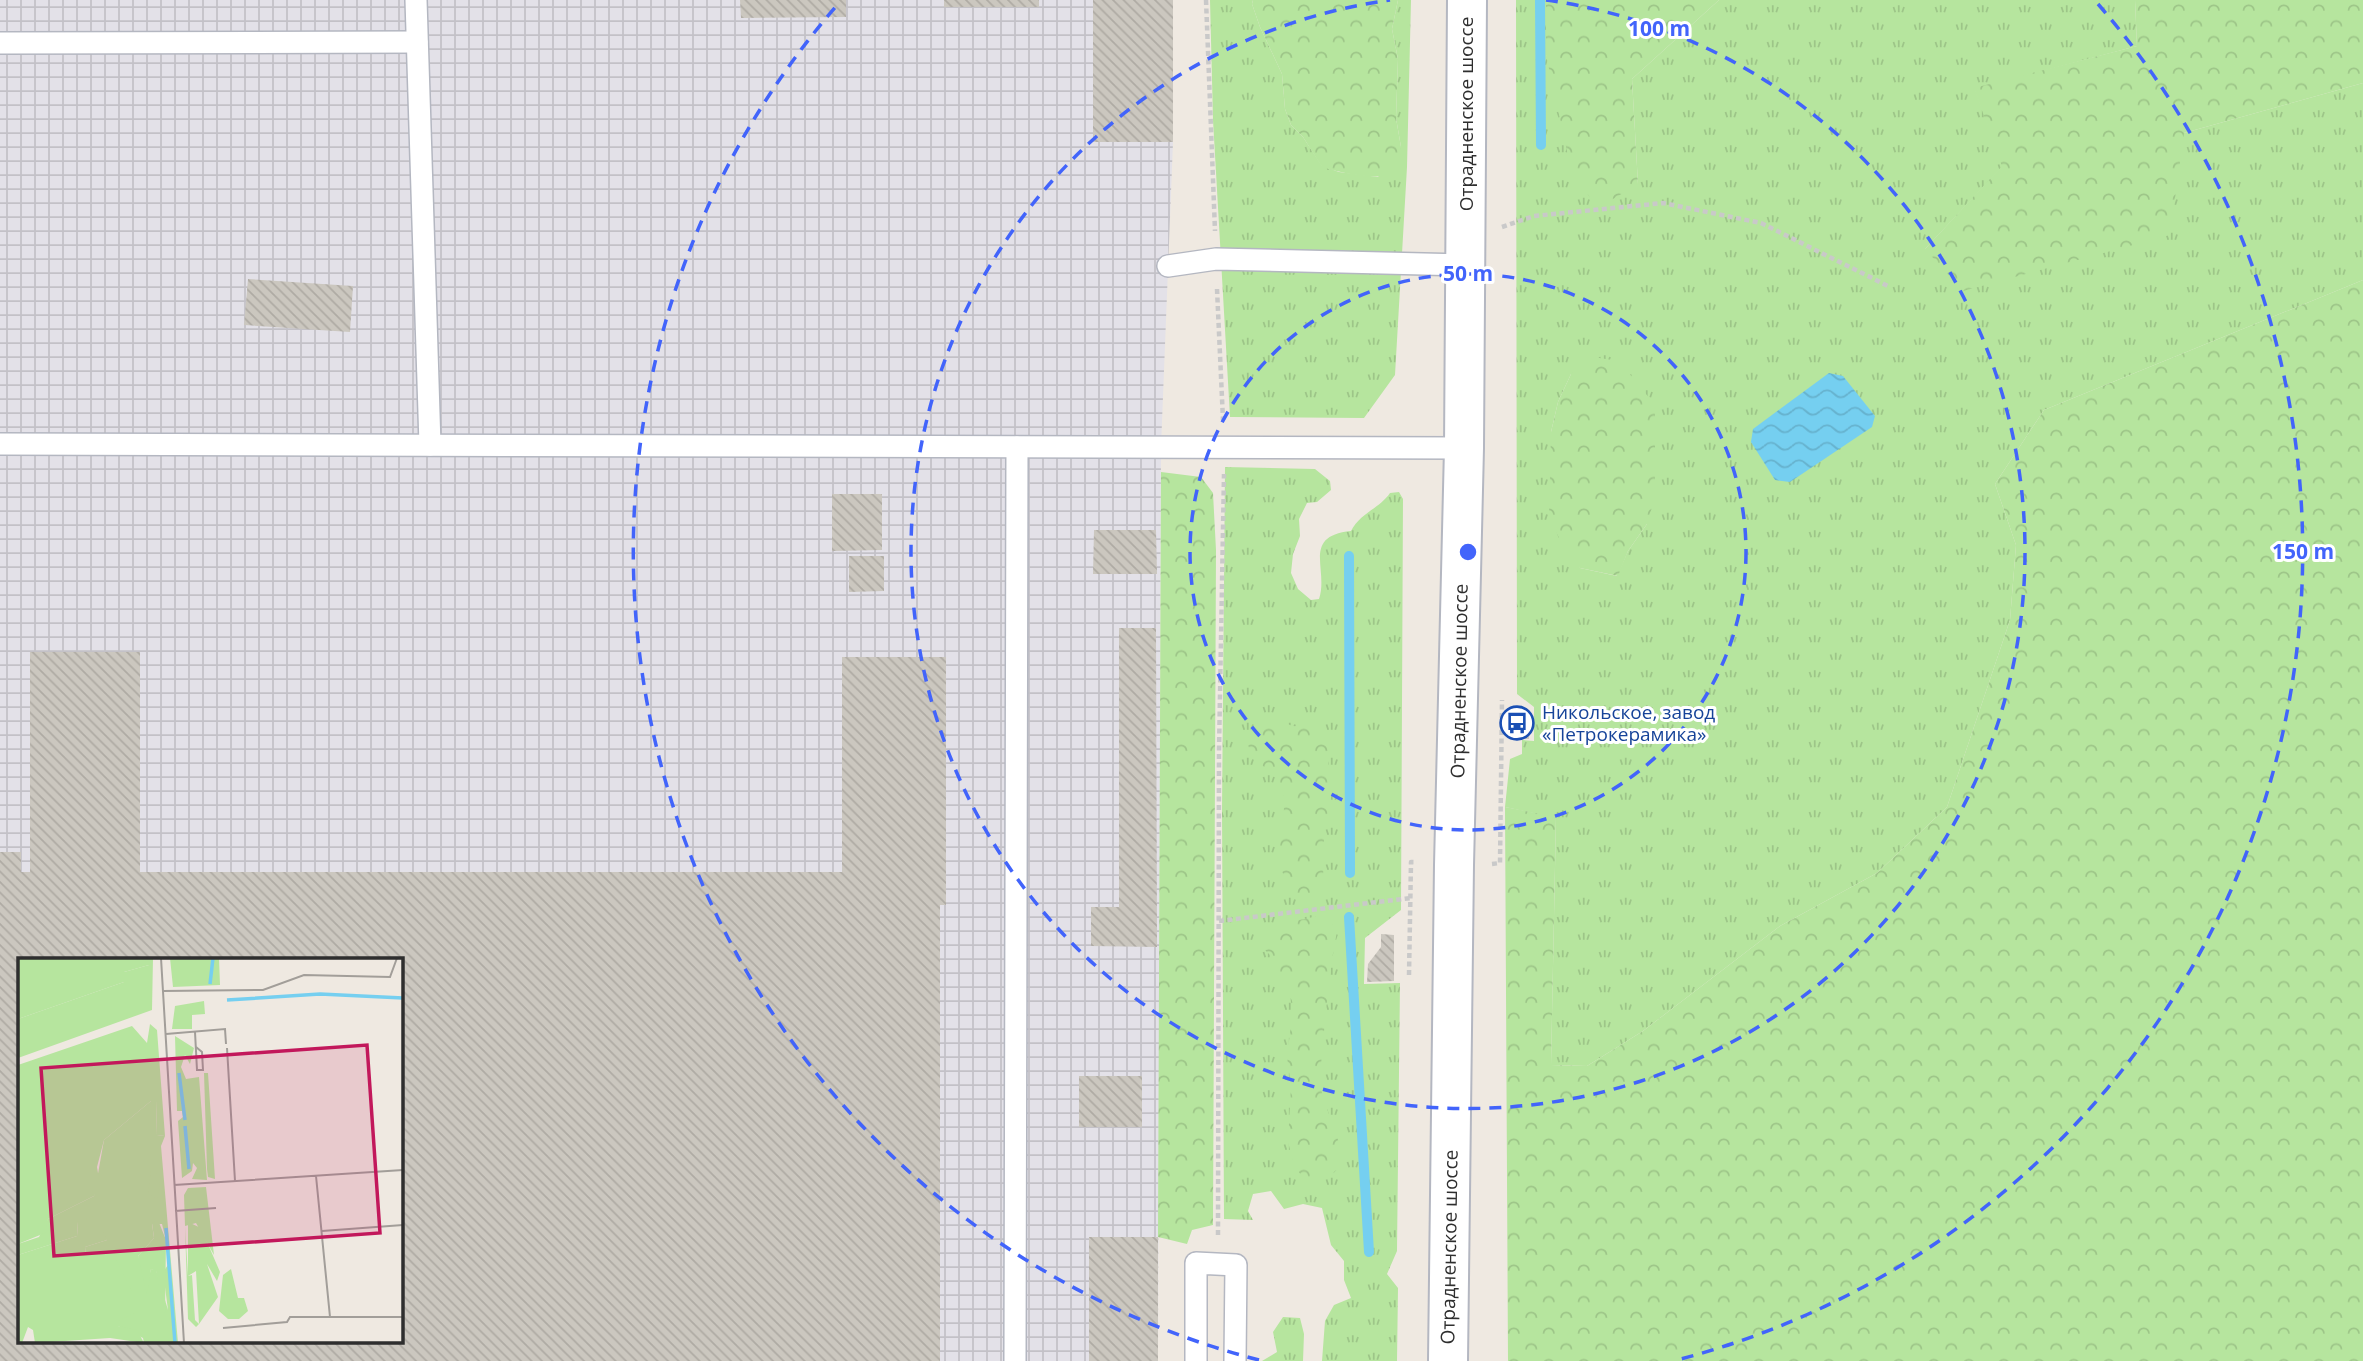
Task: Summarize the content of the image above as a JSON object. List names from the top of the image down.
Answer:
{
  "streets": {
    "main road": ["Отрадненское шоссе"]
  },
  "places": {
    "bus stop": ["Никольское, завод «Петрокерамика»"]
  },
  "rings": ["100 m", "50 m", "150 m"]
}
